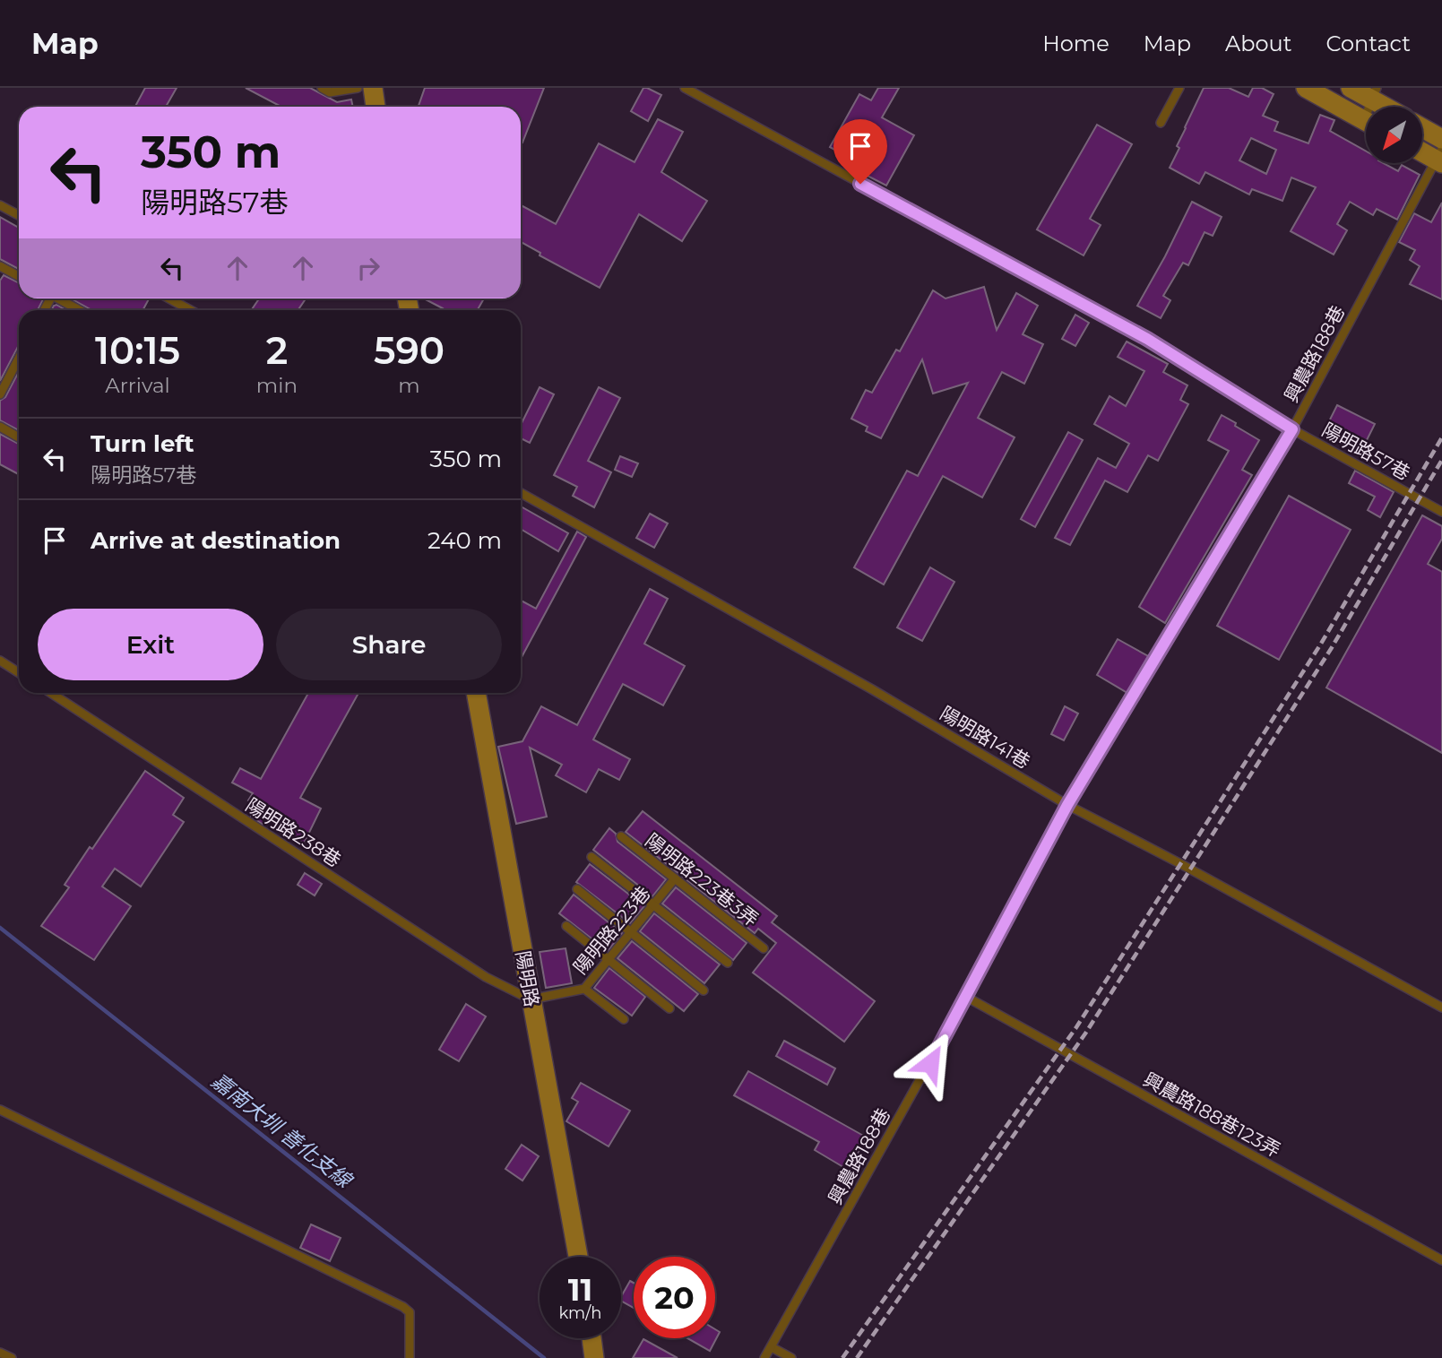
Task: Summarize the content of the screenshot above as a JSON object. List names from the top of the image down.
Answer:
{
  "streets": {
    "street": ["陽明路"],
    "lane": [
      "興農路188巷",
      "陽明路57巷",
      "陽明路141巷",
      "陽明路238巷",
      "陽明路223巷3弄",
      "陽明路223巷",
      "興農路188巷123弄"
    ]
  },
  "crossings": [
    ["興農路188巷", "陽明路57巷"],
    ["興農路188巷", "陽明路141巷"],
    ["興農路188巷", "興農路188巷123弄"],
    ["陽明路238巷", "陽明路223巷"],
    ["陽明路238巷", "陽明路"],
    ["陽明路223巷3弄", "陽明路223巷"],
    ["陽明路223巷", "陽明路"]
  ],
  "water": ["嘉南大圳 善化支線"],
  "north": "bottom left",
  "page": {
    "header": "Map",
    "nav": [
      "Home",
      "Map",
      "About",
      "Contact"
    ],
    "turn": ["350 m", "陽明路57巷"],
    "eta": [
      "10:15",
      "Arrival",
      "2",
      "min",
      "590",
      "m"
    ],
    "list": [
      {
        "name": "Turn left",
        "note": "陽明路57巷",
        "value": "350 m"
      },
      {
        "name": "Arrive at destination",
        "value": "240 m"
      }
    ],
    "buttons": ["Exit", "Share"],
    "speed": "11 km/h",
    "limit": "20"
  }
}
